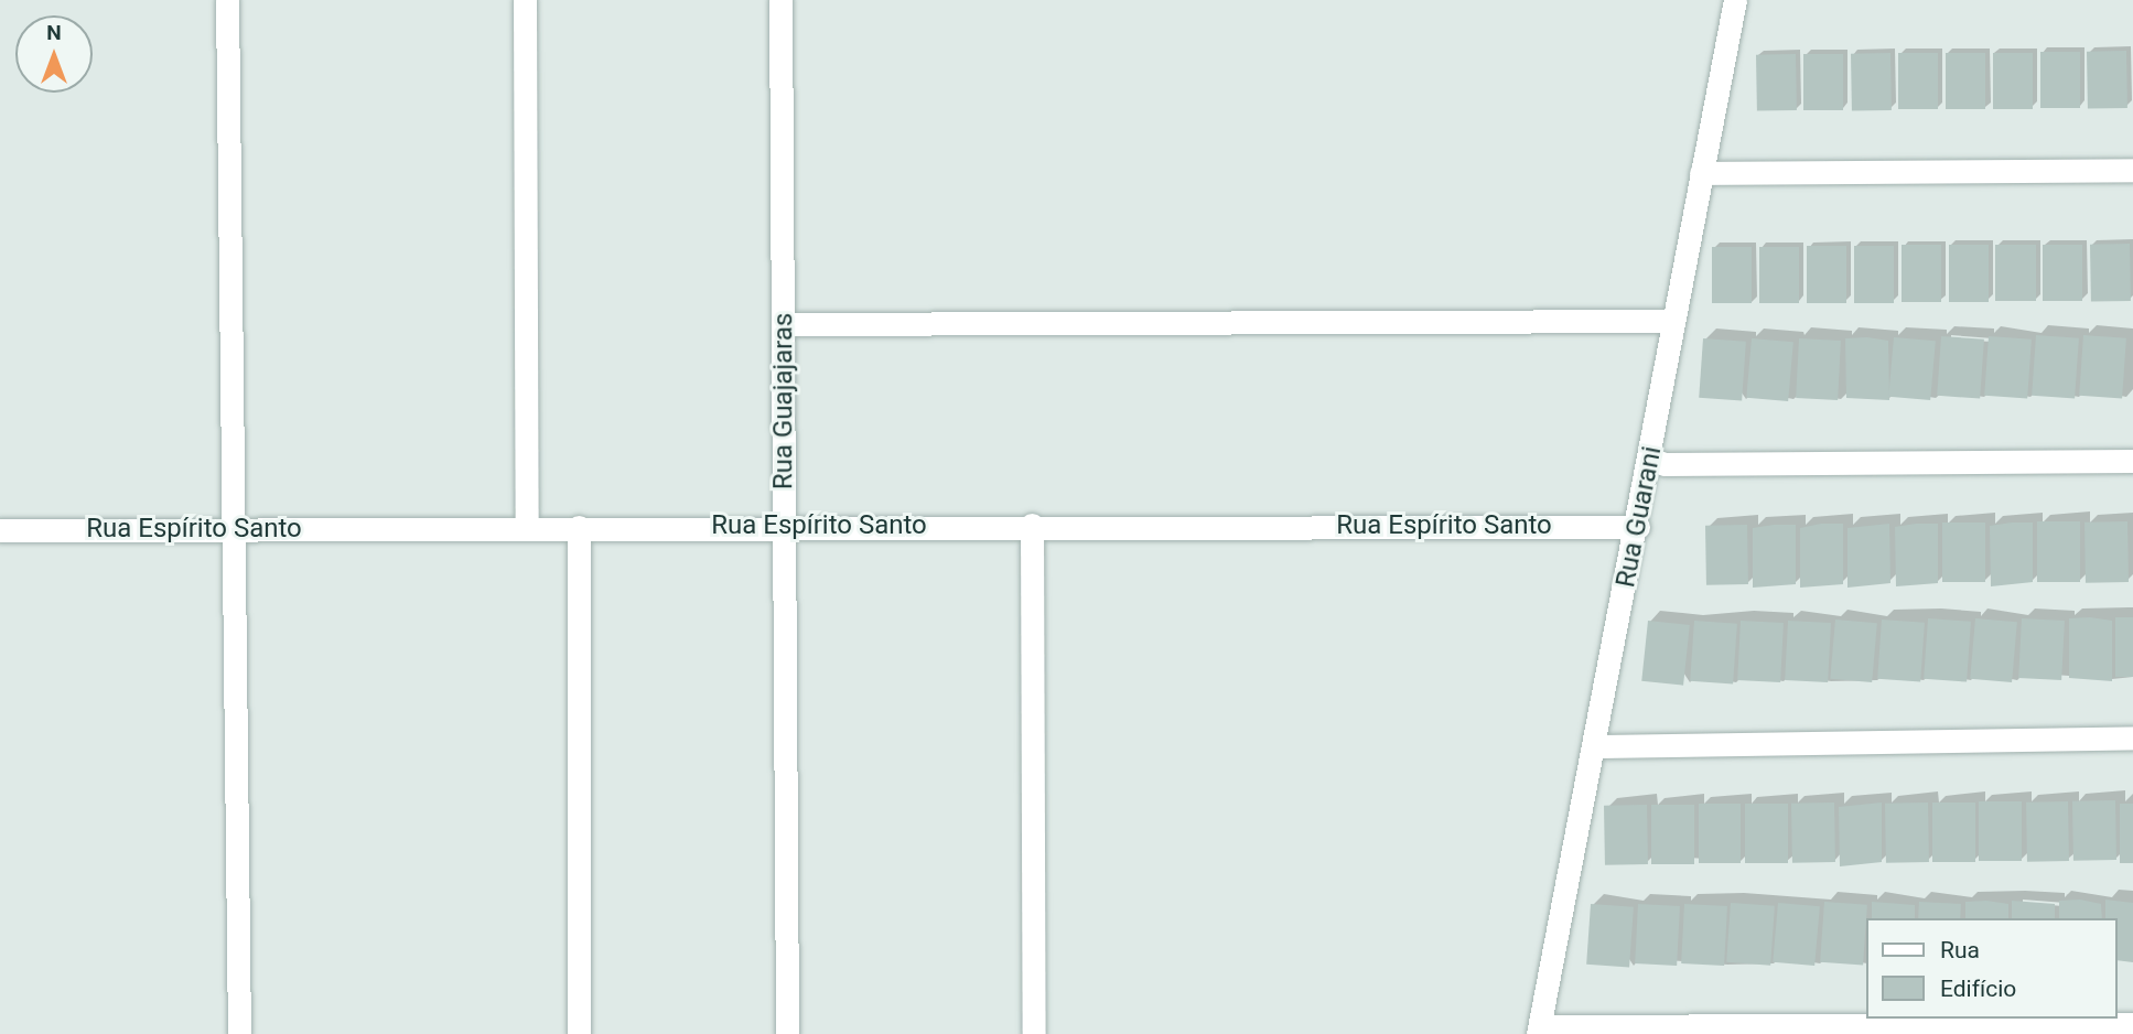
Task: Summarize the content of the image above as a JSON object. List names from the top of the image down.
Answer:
{
  "streets": {
    "street": ["Rua Guajajaras", "Rua Guarani", "Rua Espírito Santo"]
  },
  "crossings": [
    ["Rua Guajajaras", "Rua Espírito Santo"],
    ["Rua Guarani", "Rua Espírito Santo"]
  ],
  "legend": ["Rua", "Edifício"],
  "north": "top"
}
